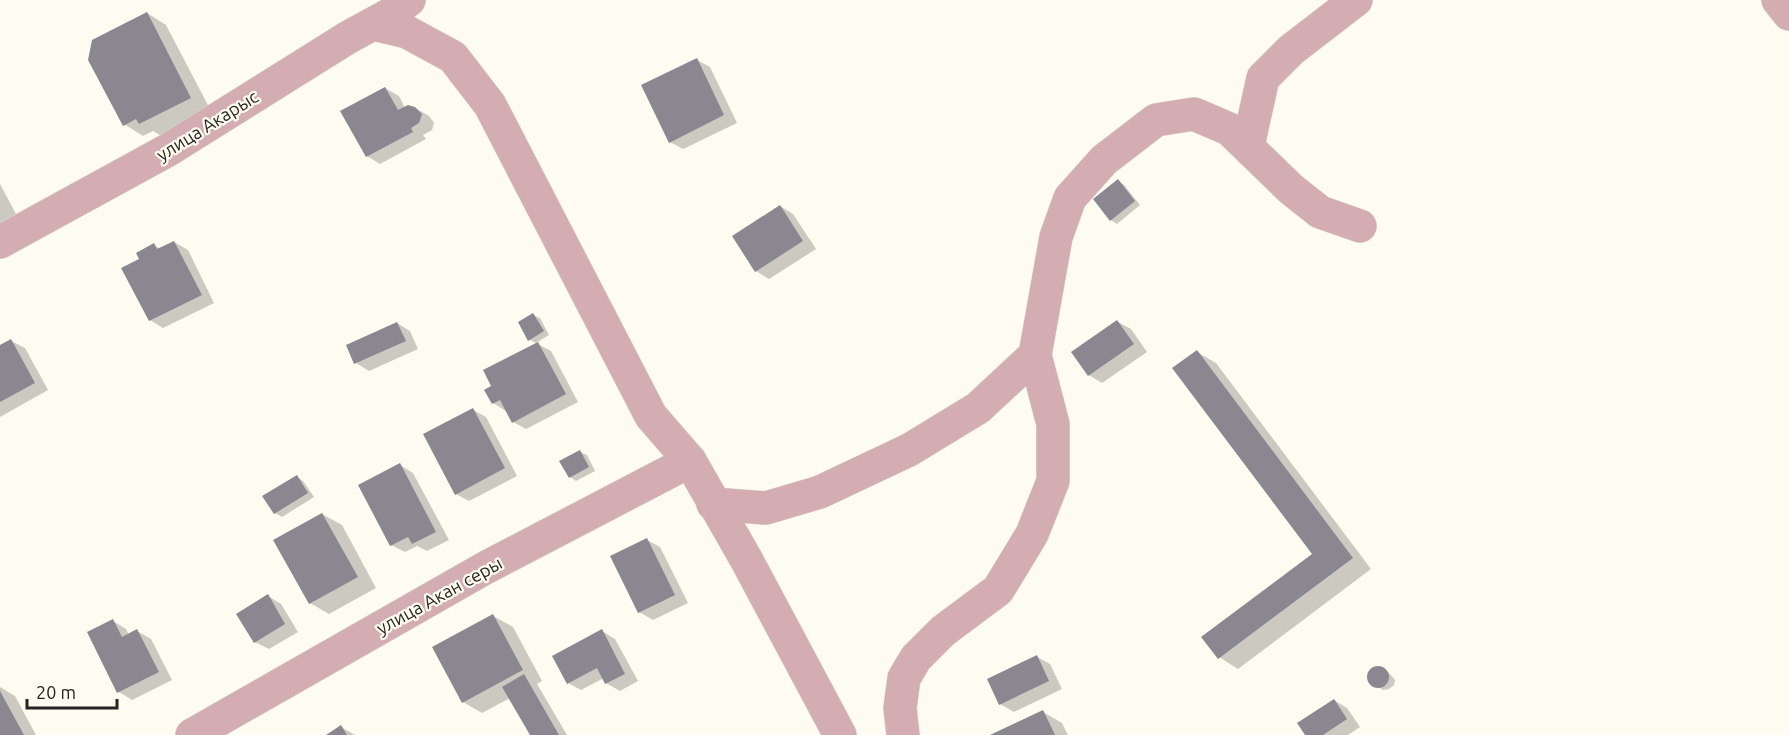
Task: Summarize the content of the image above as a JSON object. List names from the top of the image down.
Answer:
{
  "streets": {
    "street": ["улица Акарыс", "улица Акан серы"]
  },
  "scale_bar": "20 m"
}
